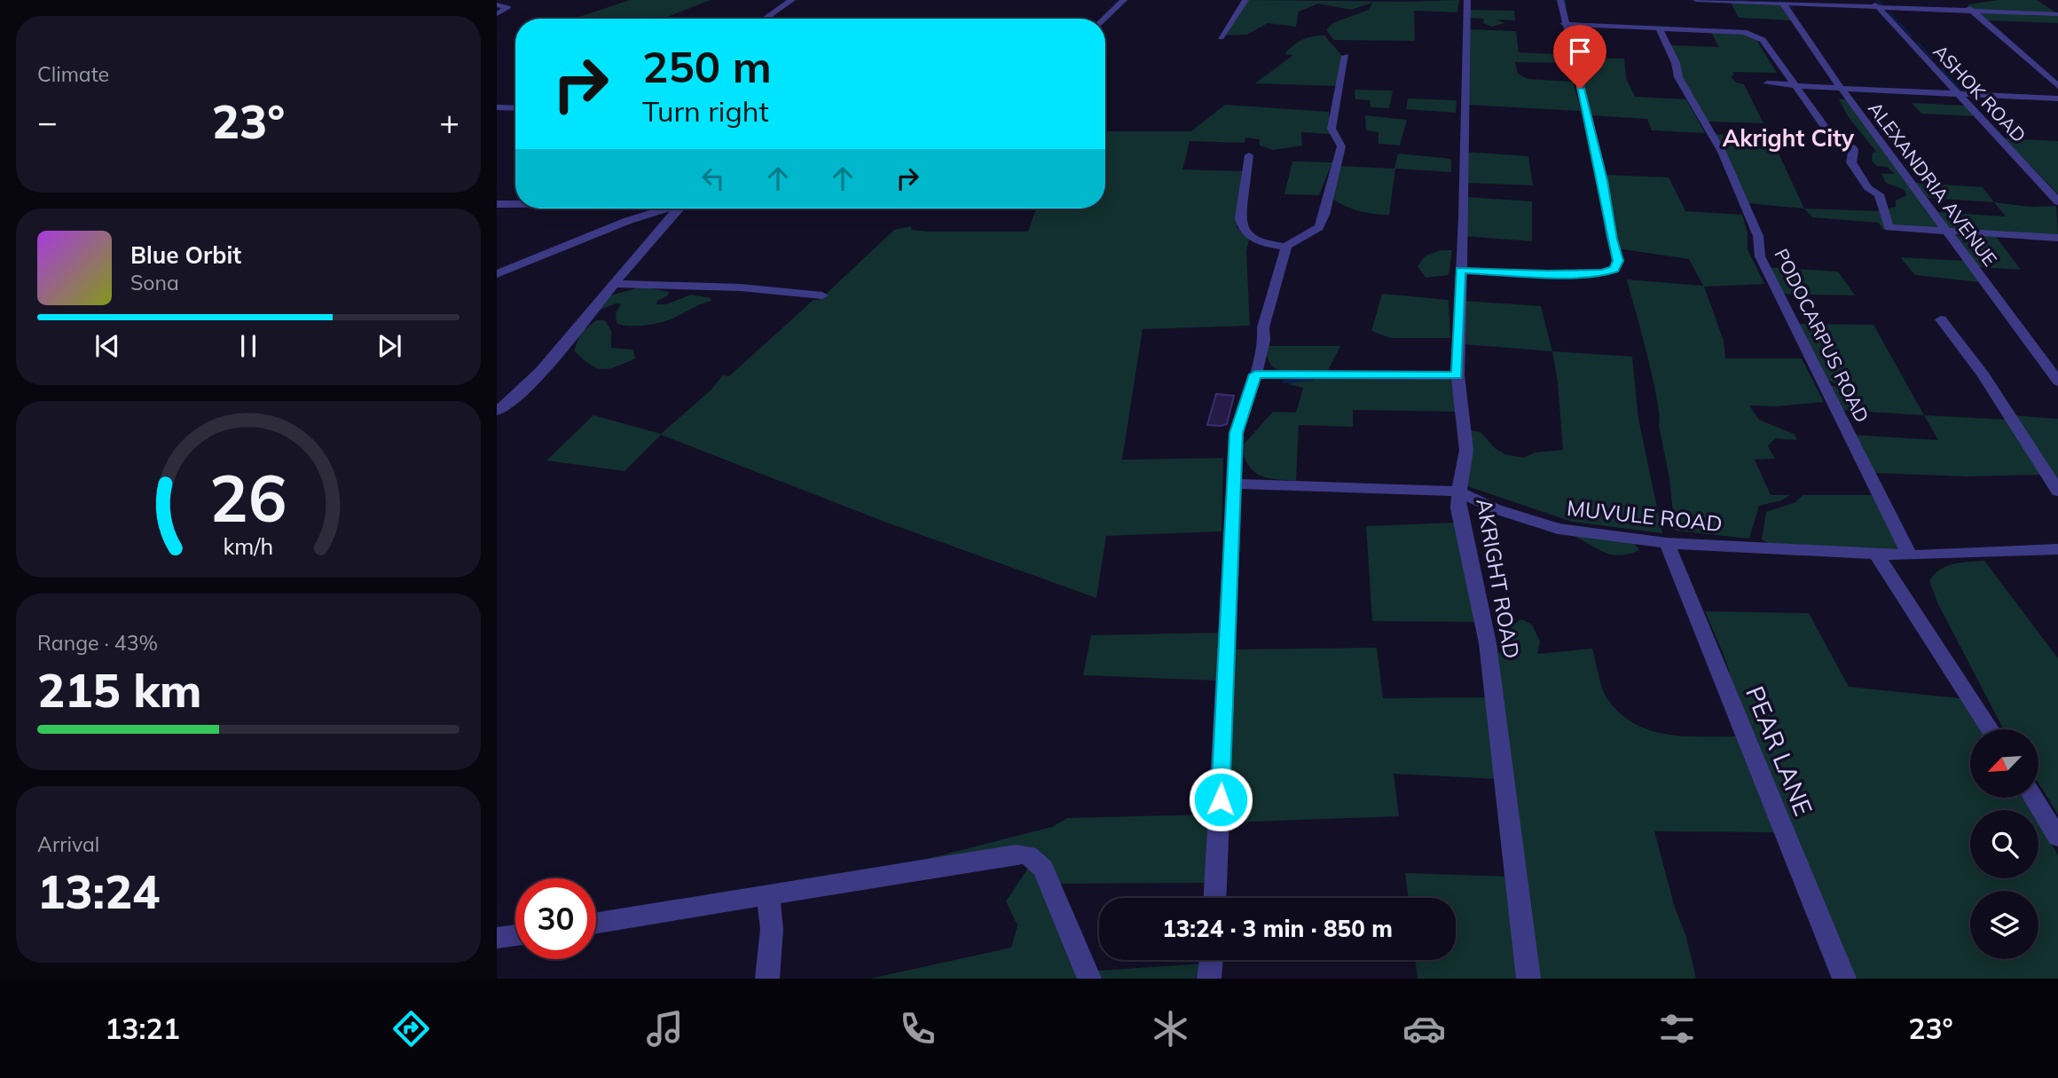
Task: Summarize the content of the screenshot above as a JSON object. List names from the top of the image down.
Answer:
{
  "streets": {
    "street": [
      "ASHOK ROAD",
      "ALEXANDRIA AVENUE",
      "PODOCARPUS ROAD",
      "MUVULE ROAD",
      "AKRIGHT ROAD",
      "PEAR LANE"
    ]
  },
  "crossings": [
    ["PODOCARPUS ROAD", "MUVULE ROAD"],
    ["MUVULE ROAD", "AKRIGHT ROAD"],
    ["MUVULE ROAD", "PEAR LANE"]
  ],
  "districts": ["Akright City"],
  "north": "bottom left",
  "page": {
    "tile": [
      "Climate",
      ["Range · 43%", "215 km"],
      ["Arrival", "13:24"]
    ],
    "turn": ["250 m", "Turn right"],
    "heat": ["−", "23°", "+"],
    "song": ["Blue Orbit", "Sona"],
    "limit": "30",
    "trip": "13:24 · 3 min · 850 m",
    "tabs": ["13:21", "23°"],
    "gauge": ["26", "km/h"]
  }
}
